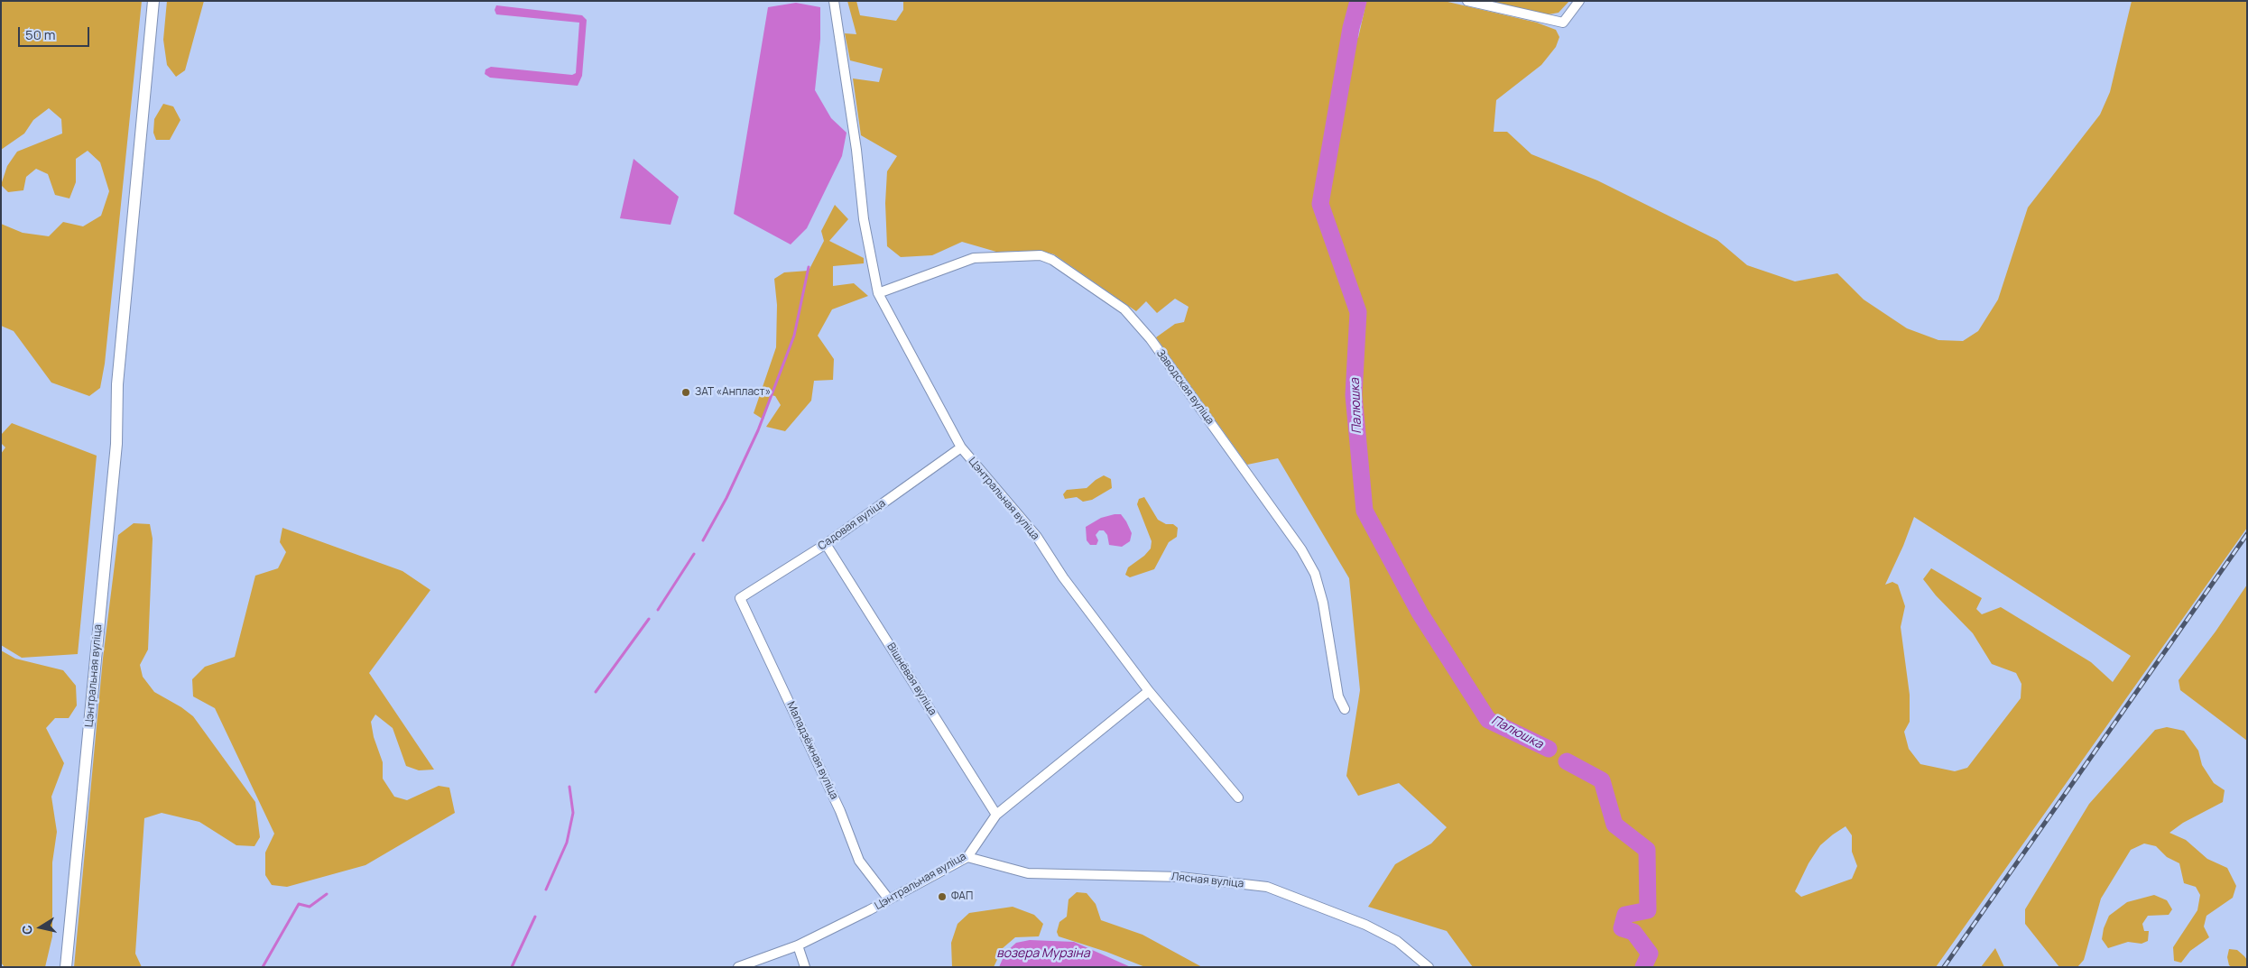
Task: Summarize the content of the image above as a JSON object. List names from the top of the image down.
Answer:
{
  "streets": {
    "street": [
      "Заводская вуліца",
      "Цэнтральная вуліца",
      "Садовая вуліца",
      "Вішнёвая вуліца",
      "Маладзёжная вуліца",
      "Лясная вуліца"
    ]
  },
  "crossings": [
    ["Заводская вуліца", "Цэнтральная вуліца"],
    ["Цэнтральная вуліца", "Садовая вуліца"],
    ["Цэнтральная вуліца", "Вішнёвая вуліца"],
    ["Цэнтральная вуліца", "Маладзёжная вуліца"],
    ["Цэнтральная вуліца", "Лясная вуліца"],
    ["Садовая вуліца", "Вішнёвая вуліца"],
    ["Садовая вуліца", "Маладзёжная вуліца"]
  ],
  "water": ["Палюшка", "возера Мурзіна"],
  "places": ["ЗАТ «Анпласт»", "ФАП"],
  "scale_bar": "50 m",
  "north": "left"
}
